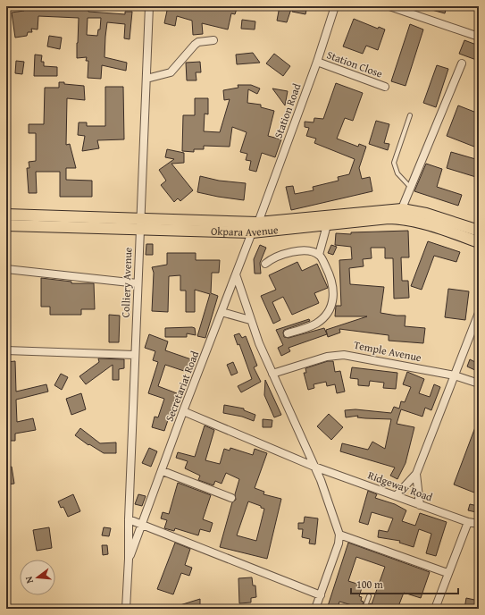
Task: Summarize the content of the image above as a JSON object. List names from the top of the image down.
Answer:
{
  "streets": {
    "main road": ["Okpara Avenue"],
    "street": [
      "Station Close",
      "Station Road",
      "Colliery Avenue",
      "Temple Avenue",
      "Secretariat Road",
      "Ridgeway Road"
    ]
  },
  "crossings": [
    ["Station Close", "Station Road"],
    ["Station Road", "Okpara Avenue"],
    ["Station Road", "Secretariat Road"],
    ["Okpara Avenue", "Colliery Avenue"],
    ["Okpara Avenue", "Secretariat Road"],
    ["Colliery Avenue", "Secretariat Road"],
    ["Secretariat Road", "Ridgeway Road"]
  ],
  "scale_bar": "100 m",
  "north": "left"
}
